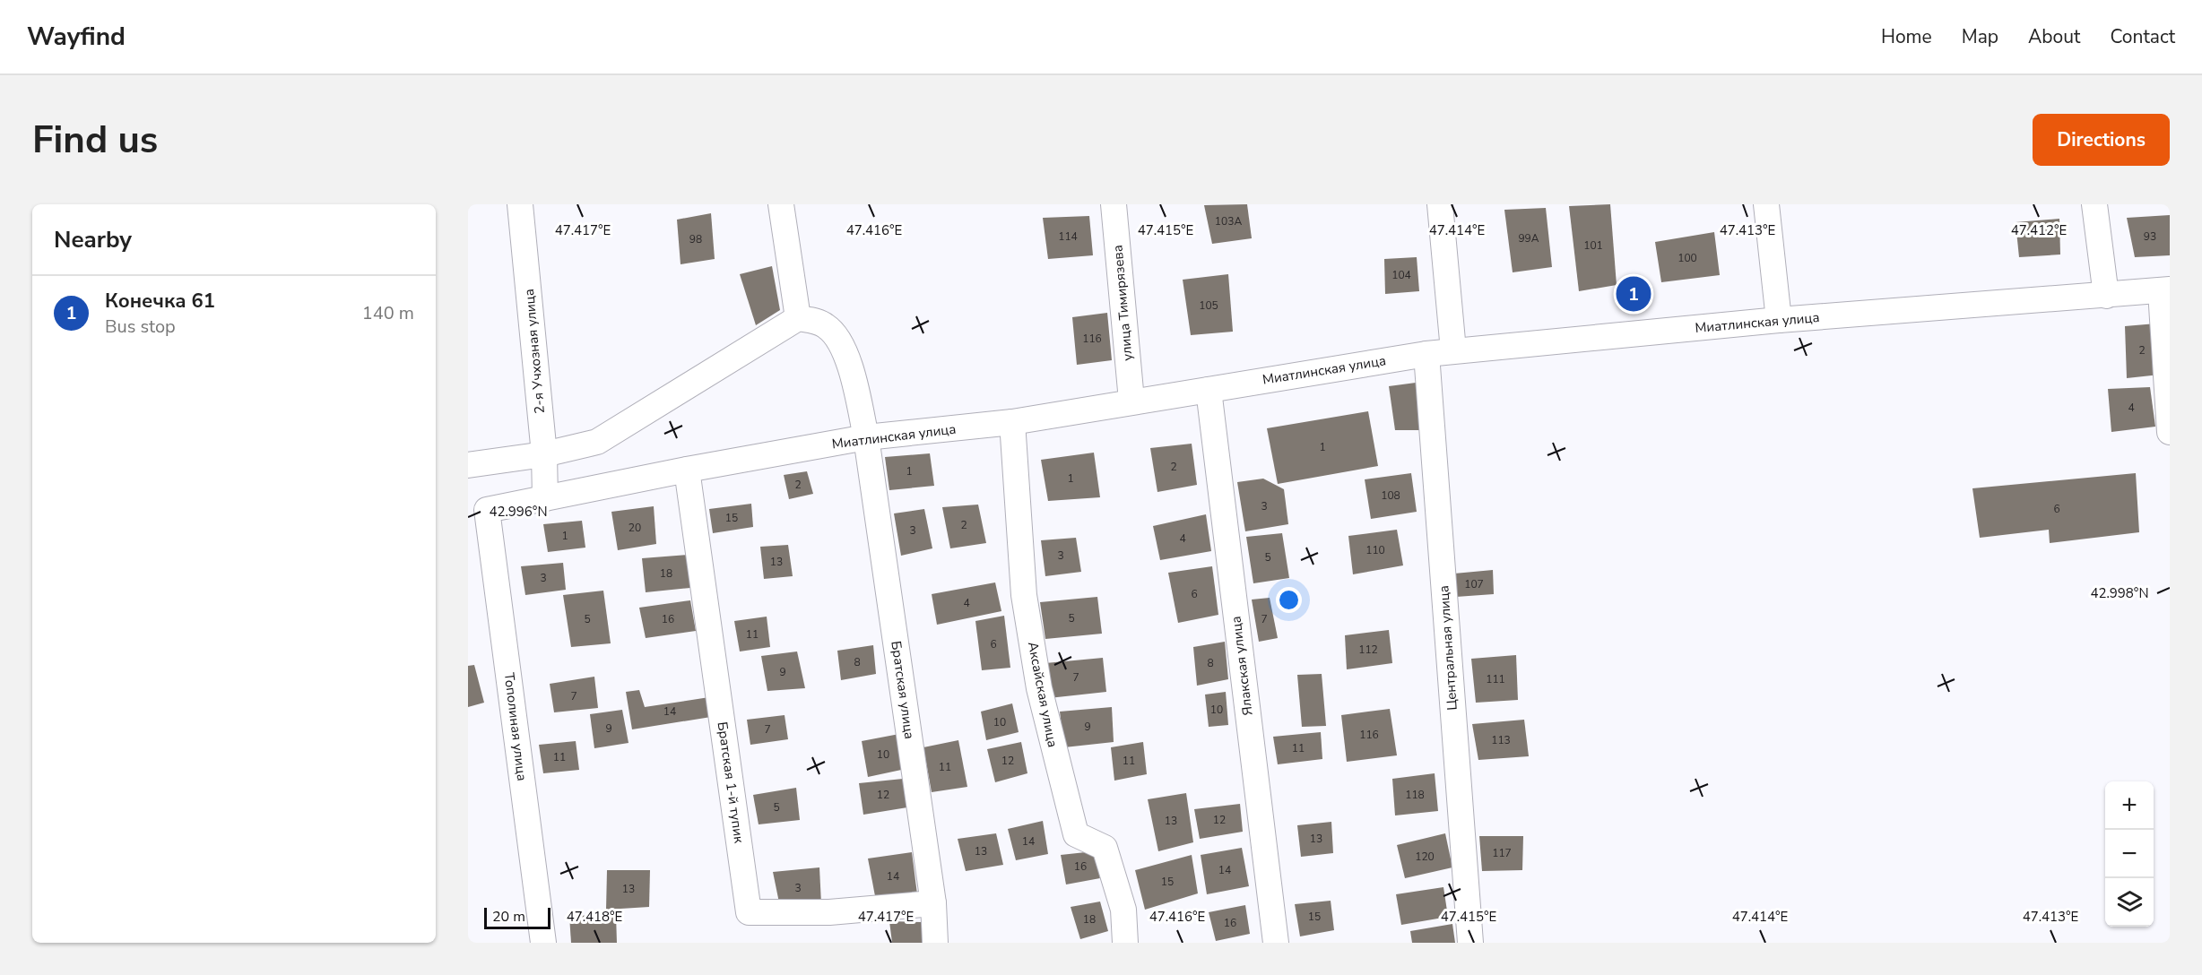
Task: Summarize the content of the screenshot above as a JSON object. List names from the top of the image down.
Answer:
{
  "streets": {
    "street": [
      "улица Тимирязева",
      "Миатлинская улица",
      "2-я Учхозная улица",
      "Центральная улица",
      "Ялакская улица",
      "Братская улица",
      "Аксайская улица",
      "Тополиная улица",
      "Братская 1-й тупик"
    ]
  },
  "crossings": [
    ["улица Тимирязева", "Миатлинская улица"],
    ["Миатлинская улица", "2-я Учхозная улица"],
    ["Миатлинская улица", "Центральная улица"],
    ["Миатлинская улица", "Ялакская улица"],
    ["Миатлинская улица", "Братская улица"],
    ["Миатлинская улица", "Аксайская улица"],
    ["Миатлинская улица", "Тополиная улица"],
    ["Миатлинская улица", "Братская 1-й тупик"],
    ["Братская улица", "Братская 1-й тупик"]
  ],
  "house_numbers": [
    "103А",
    "114",
    "93",
    "99А",
    "98",
    "101",
    "100",
    "104",
    "105",
    "116",
    "2",
    "4",
    "1",
    "2",
    "1",
    "1",
    "2",
    "108",
    "3",
    "6",
    "15",
    "2",
    "20",
    "3",
    "1",
    "4",
    "110",
    "3",
    "5",
    "13",
    "18",
    "3",
    "107",
    "6",
    "4",
    "5",
    "5",
    "16",
    "7",
    "11",
    "6",
    "112",
    "8",
    "8",
    "9",
    "7",
    "111",
    "7",
    "10",
    "14",
    "10",
    "9",
    "9",
    "7",
    "116",
    "113",
    "11",
    "10",
    "11",
    "12",
    "11",
    "11",
    "12",
    "118",
    "5",
    "12",
    "13",
    "13",
    "14",
    "13",
    "117",
    "120",
    "16",
    "14",
    "14",
    "15",
    "3",
    "13",
    "15",
    "18",
    "16"
  ],
  "scale_bar": "20 m",
  "page": {
    "header": "Wayfind",
    "nav": [
      "Home",
      "Map",
      "About",
      "Contact"
    ],
    "buttons": "Directions",
    "title": "Find us",
    "heading": "Nearby",
    "list": [
      {
        "mark": "1",
        "name": "Конечка 61",
        "note": "Bus stop",
        "value": "140 m"
      }
    ],
    "pins": "1",
    "map_buttons": ["+", "−"],
    "scale": "20 m"
  },
  "coordinates": [
    "47.417°E",
    "47.416°E",
    "47.415°E",
    "47.414°E",
    "47.413°E",
    "47.412°E",
    "42.996°N",
    "42.998°N",
    "47.418°E"
  ]
}
